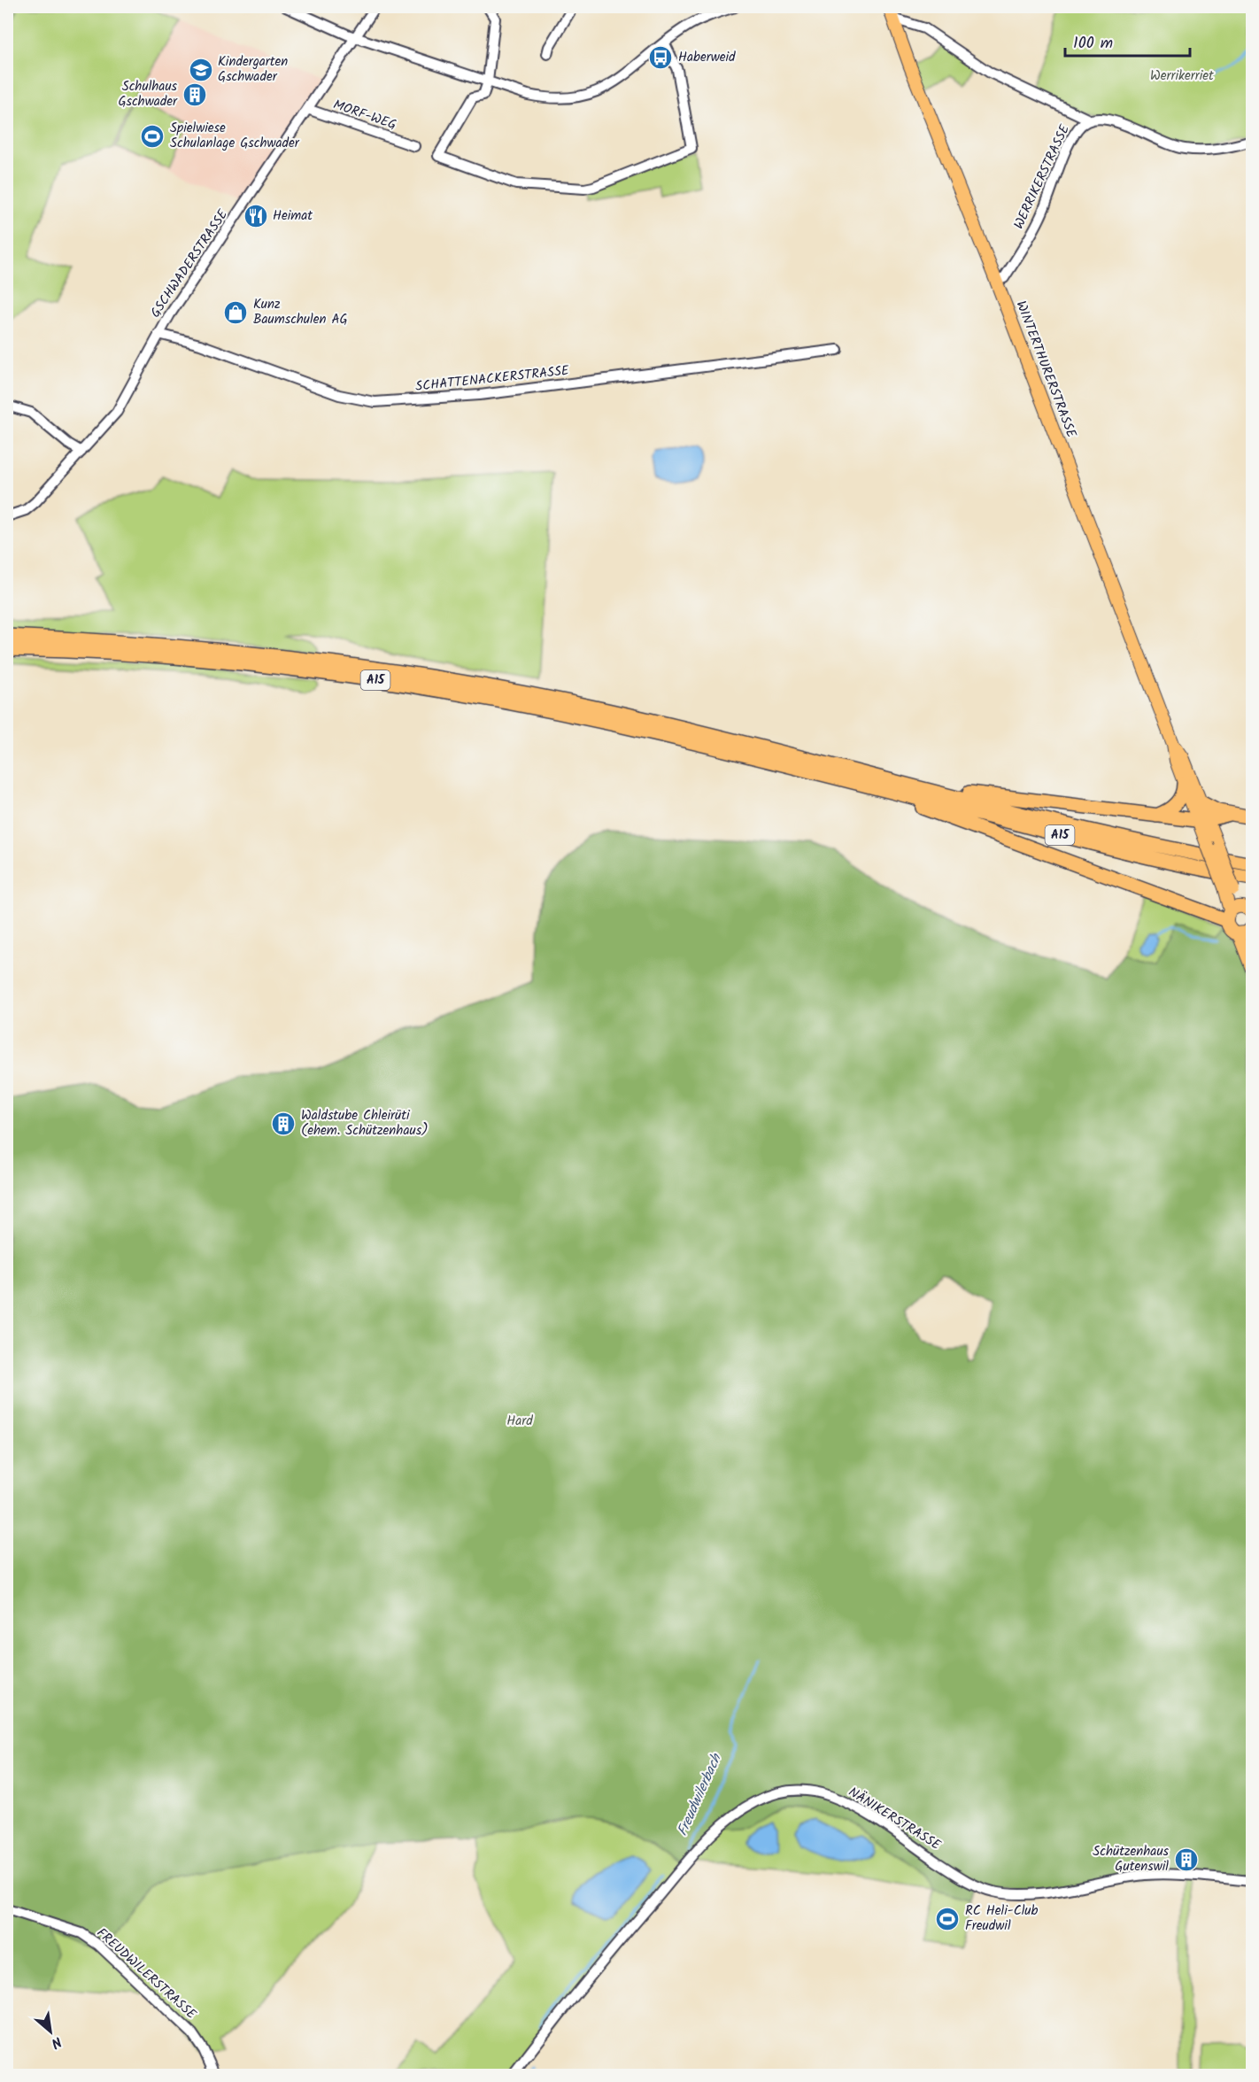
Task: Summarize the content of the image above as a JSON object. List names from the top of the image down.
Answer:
{
  "streets": {
    "highway": ["A15"],
    "main road": ["WINTERTHURERSTRASSE"],
    "street": [
      "MORF-WEG",
      "WERRIKERSTRASSE",
      "GSCHWADERSTRASSE",
      "SCHATTENACKERSTRASSE",
      "NÄNIKERSTRASSE",
      "FREUDWILERSTRASSE"
    ]
  },
  "crossings": [
    ["MORF-WEG", "GSCHWADERSTRASSE"],
    ["WERRIKERSTRASSE", "WINTERTHURERSTRASSE"],
    ["GSCHWADERSTRASSE", "SCHATTENACKERSTRASSE"]
  ],
  "water": ["Freudwilerbach"],
  "parks": ["Werrikerriet", "Hard"],
  "places": {
    "bus stop": ["Haberweid"],
    "school or university": ["Kindergarten Gschwader"],
    "building": ["Schulhaus Gschwader", "Waldstube Chleirüti (ehem. Schützenhaus)", "Schützenhaus Gutenswil"],
    "sports": ["Spielwiese Schulanlage Gschwader", "RC Heli-Club Freudwil"],
    "restaurant": ["Heimat"],
    "shop": ["Kunz Baumschulen AG"]
  },
  "scale_bar": "100 m",
  "north": "bottom right"
}
